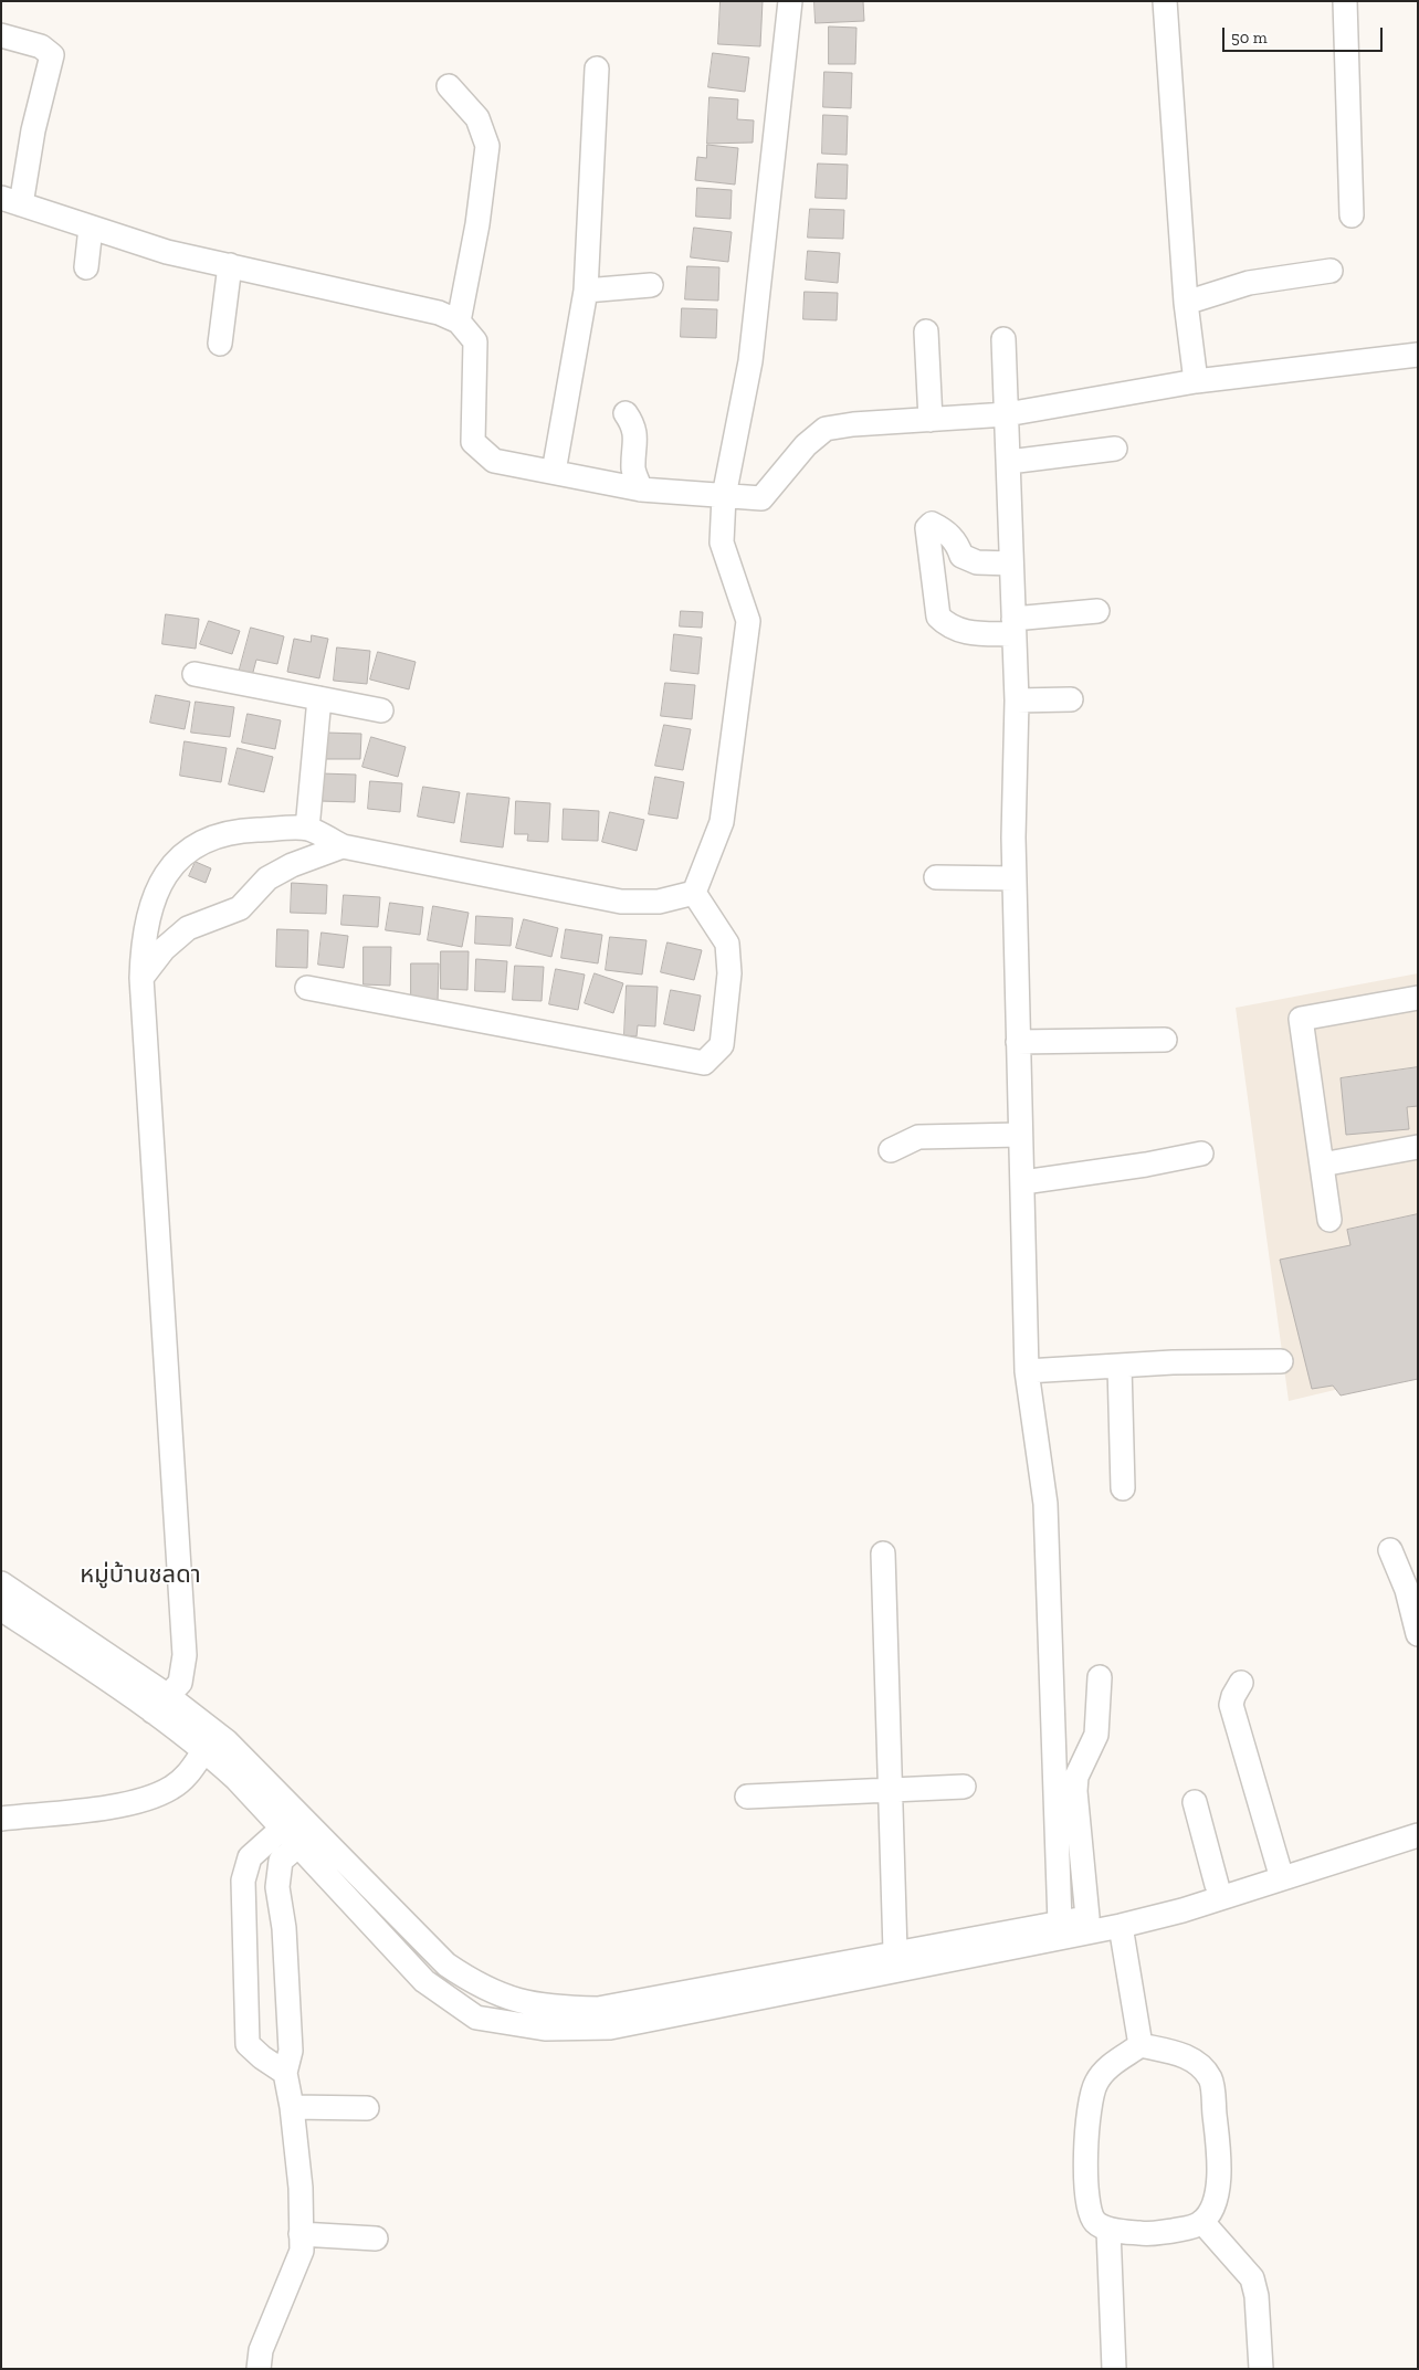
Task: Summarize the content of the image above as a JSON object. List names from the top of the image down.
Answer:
{
  "districts": ["หมู่บ้านชลดา"],
  "scale_bar": "50 m"
}
